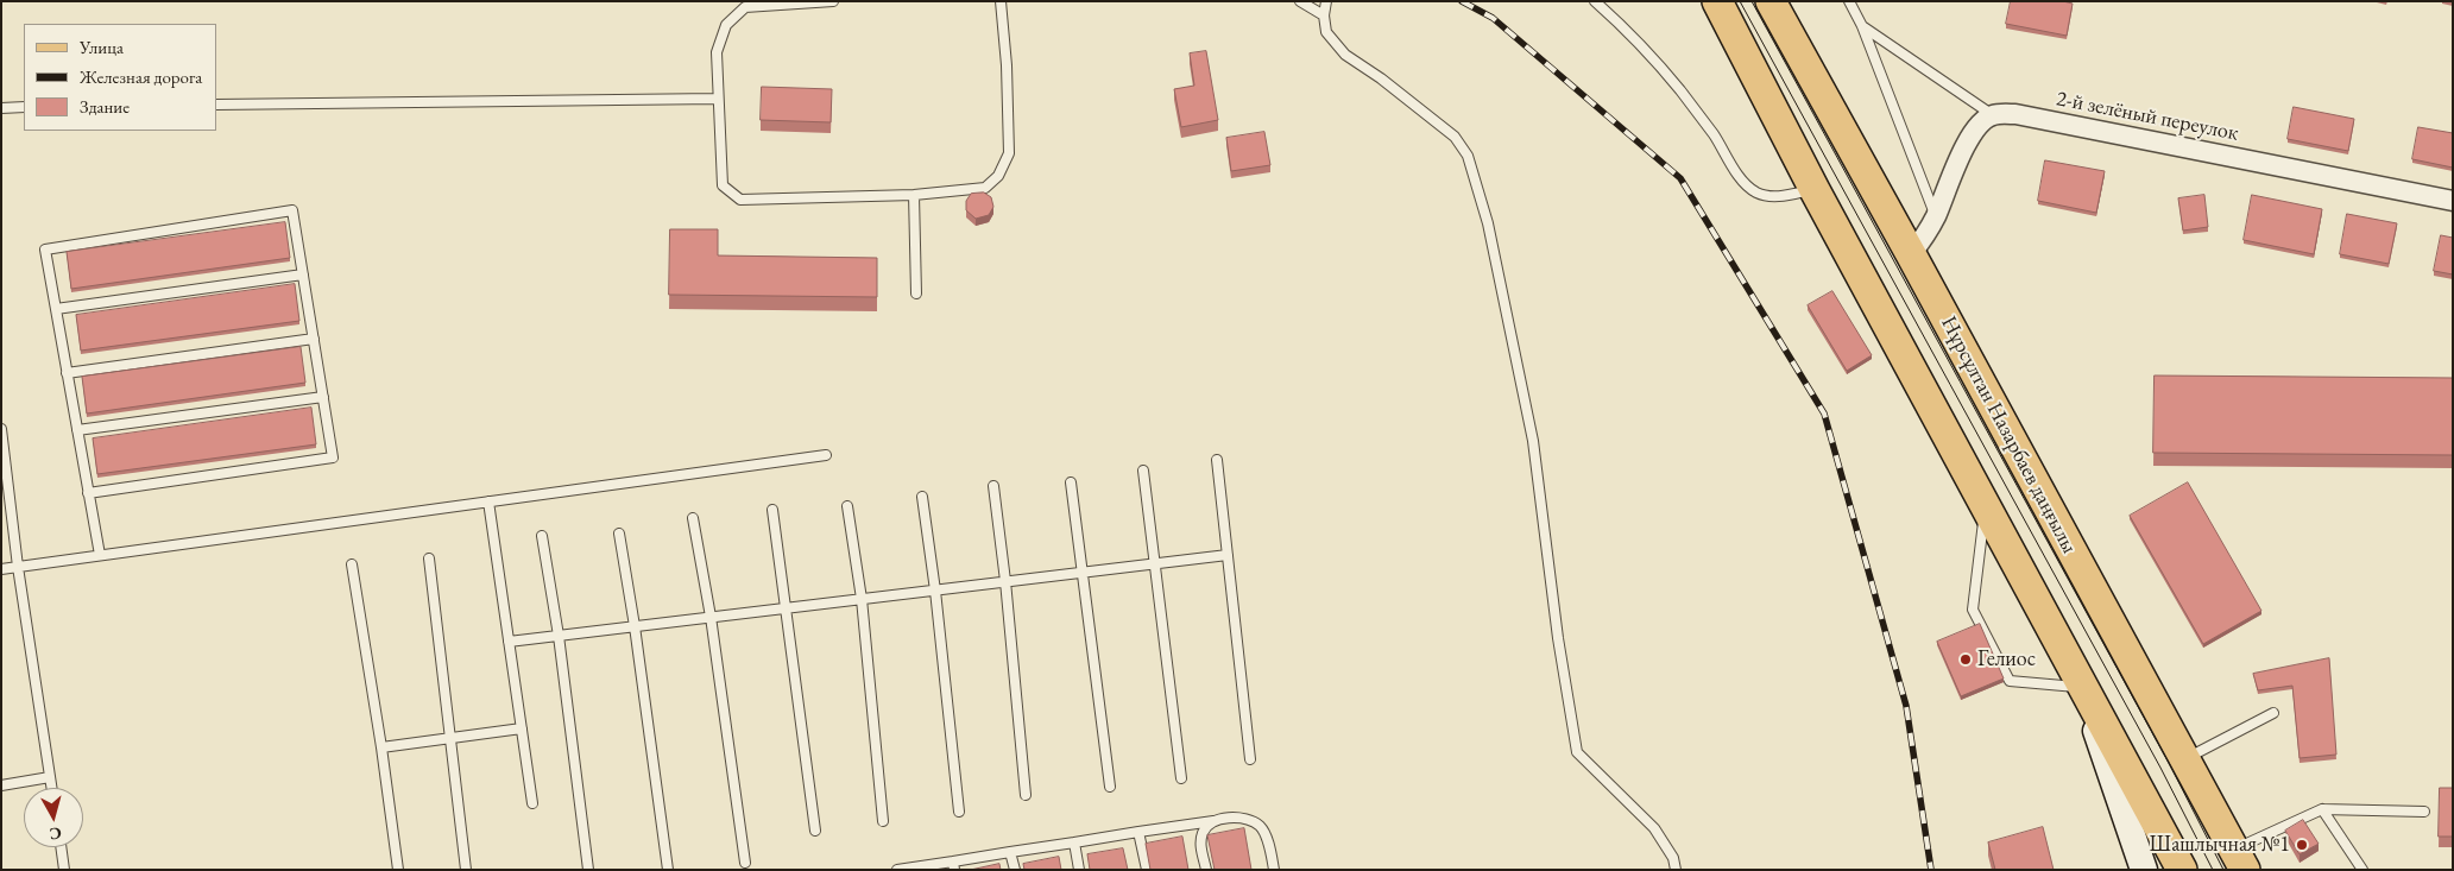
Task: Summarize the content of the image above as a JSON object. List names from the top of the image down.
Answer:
{
  "streets": {
    "main road": ["Нұрсұлтан Назарбаев даңғылы"],
    "street": ["2-й зелёный переулок"]
  },
  "places": ["Гелиос", "Шашлычная №1"],
  "legend": ["Улица", "Железная дорога", "Здание"],
  "north": "bottom"
}
